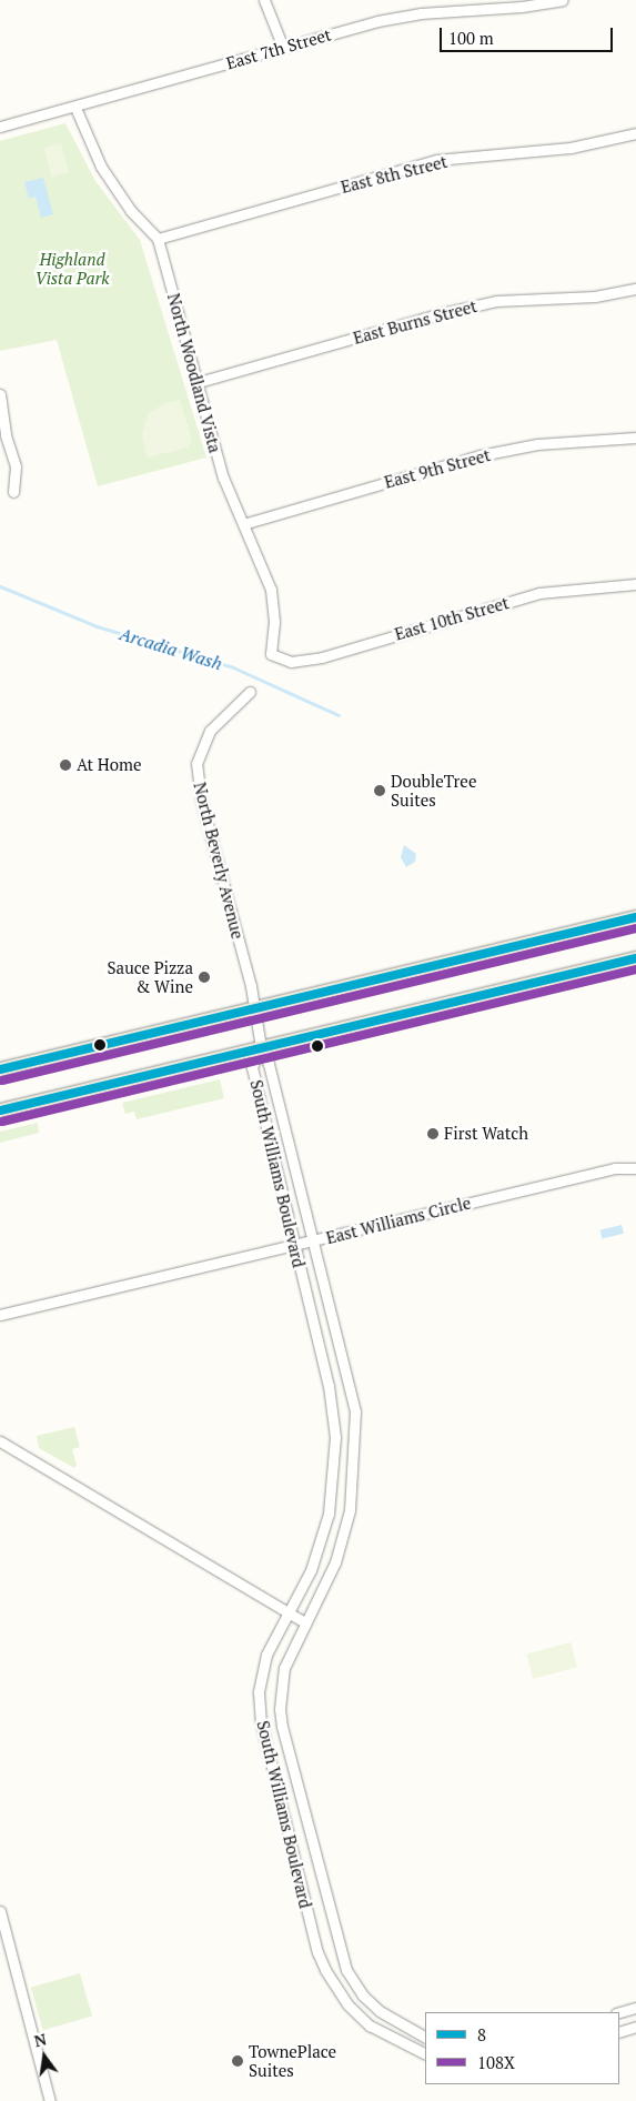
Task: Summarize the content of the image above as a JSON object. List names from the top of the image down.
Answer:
{
  "streets": {
    "street": [
      "East 7th Street",
      "East 8th Street",
      "East Burns Street",
      "North Woodland Vista",
      "East 9th Street",
      "East 10th Street",
      "North Beverly Avenue",
      "South Williams Boulevard",
      "East Williams Circle"
    ]
  },
  "crossings": [
    ["East 7th Street", "North Woodland Vista"],
    ["East 8th Street", "North Woodland Vista"],
    ["East Burns Street", "North Woodland Vista"],
    ["North Woodland Vista", "East 9th Street"],
    ["North Woodland Vista", "East 10th Street"],
    ["North Beverly Avenue", "South Williams Boulevard"],
    ["South Williams Boulevard", "East Williams Circle"]
  ],
  "water": ["Arcadia Wash"],
  "parks": ["Highland Vista Park"],
  "places": [
    "At Home",
    "DoubleTree Suites",
    "Sauce Pizza & Wine",
    "First Watch",
    "TownePlace Suites"
  ],
  "lines": ["transit line 8", "transit line 108X"],
  "legend": ["8", "108X"],
  "scale_bar": "100 m",
  "north": "top"
}
